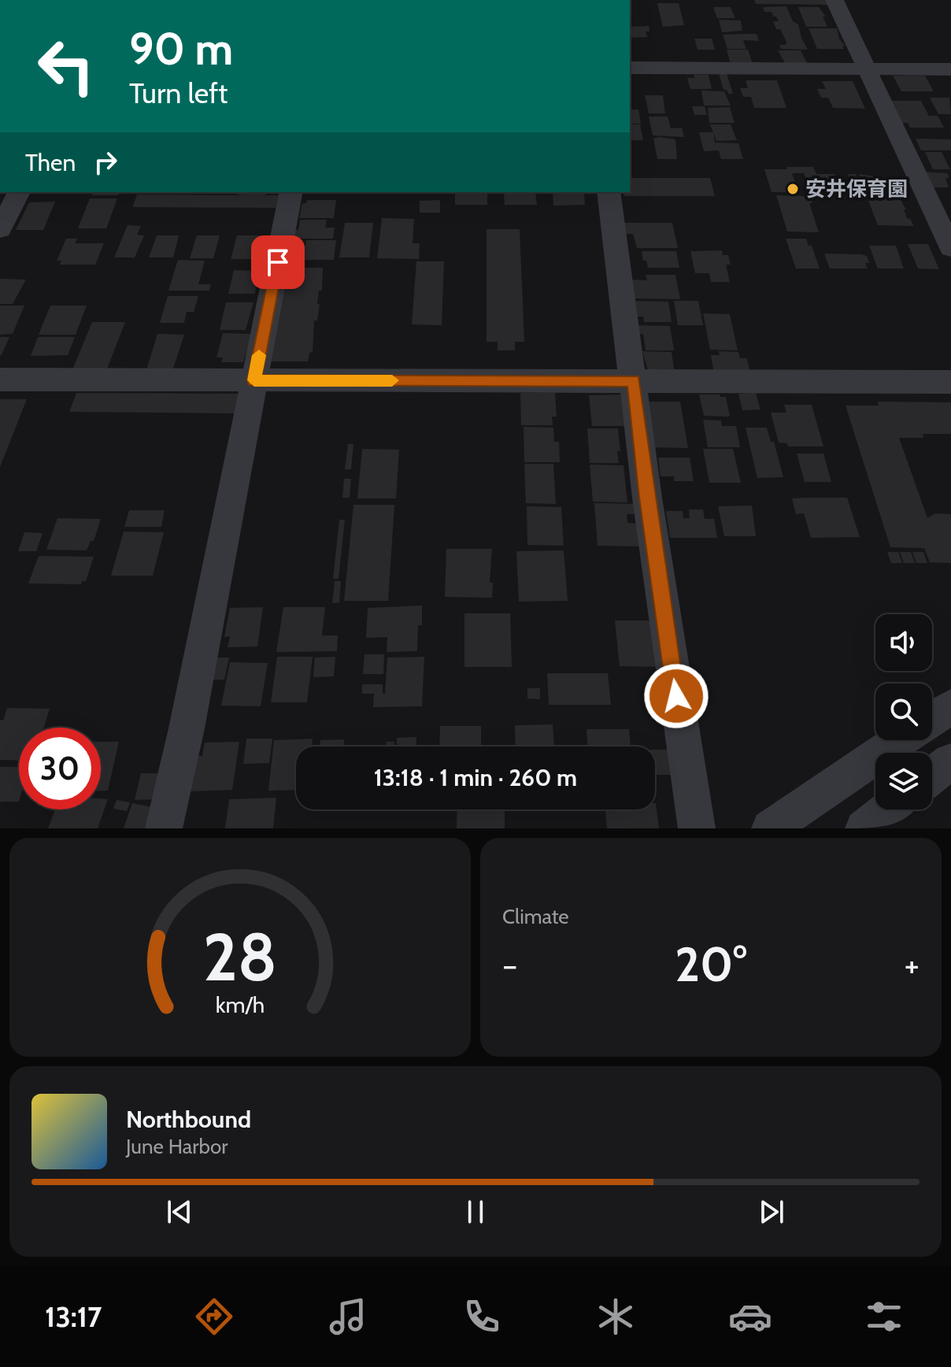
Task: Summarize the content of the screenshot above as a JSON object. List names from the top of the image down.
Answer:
{
  "places": ["安井保育園"],
  "page": {
    "turn": ["90 m", "Turn left"],
    "then": "Then",
    "limit": "30",
    "trip": "13:18 · 1 min · 260 m",
    "tile": "Climate",
    "heat": ["−", "20°", "+"],
    "song": ["Northbound", "June Harbor"],
    "tabs": "13:17",
    "gauge": ["28", "km/h"]
  }
}
